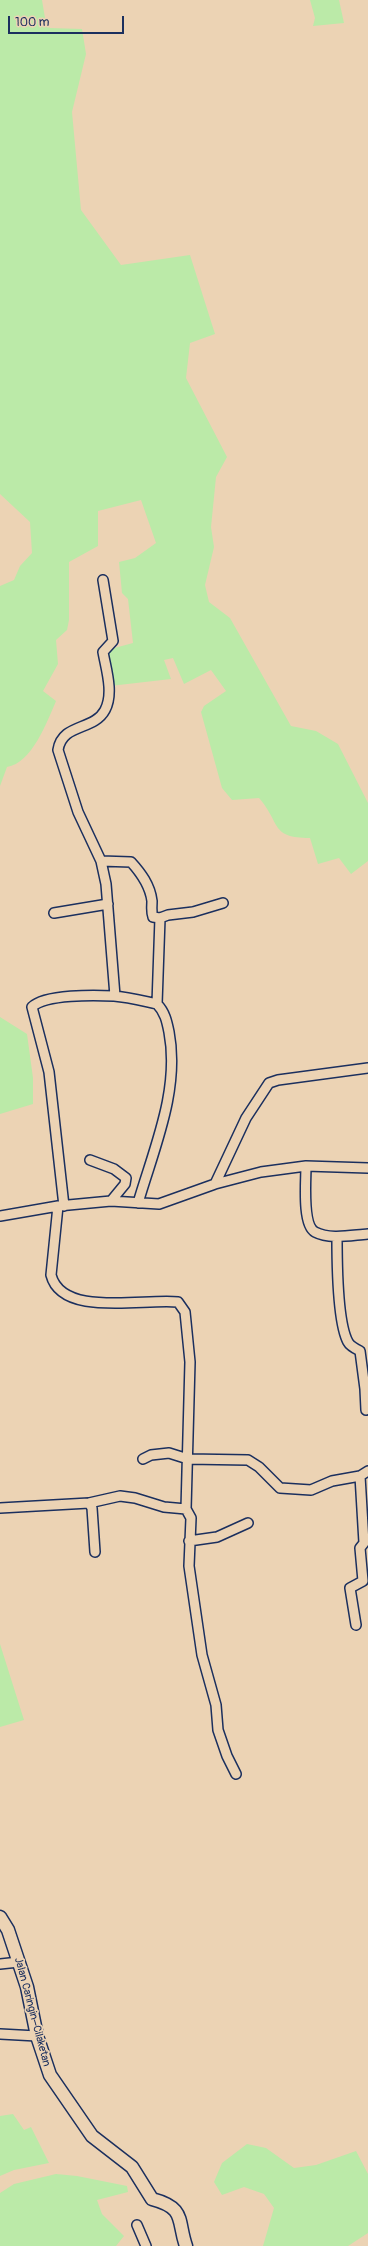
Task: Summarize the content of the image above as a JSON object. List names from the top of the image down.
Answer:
{
  "streets": {
    "street": ["Jalan Caringin–Cilaketan"]
  },
  "scale_bar": "100 m"
}
